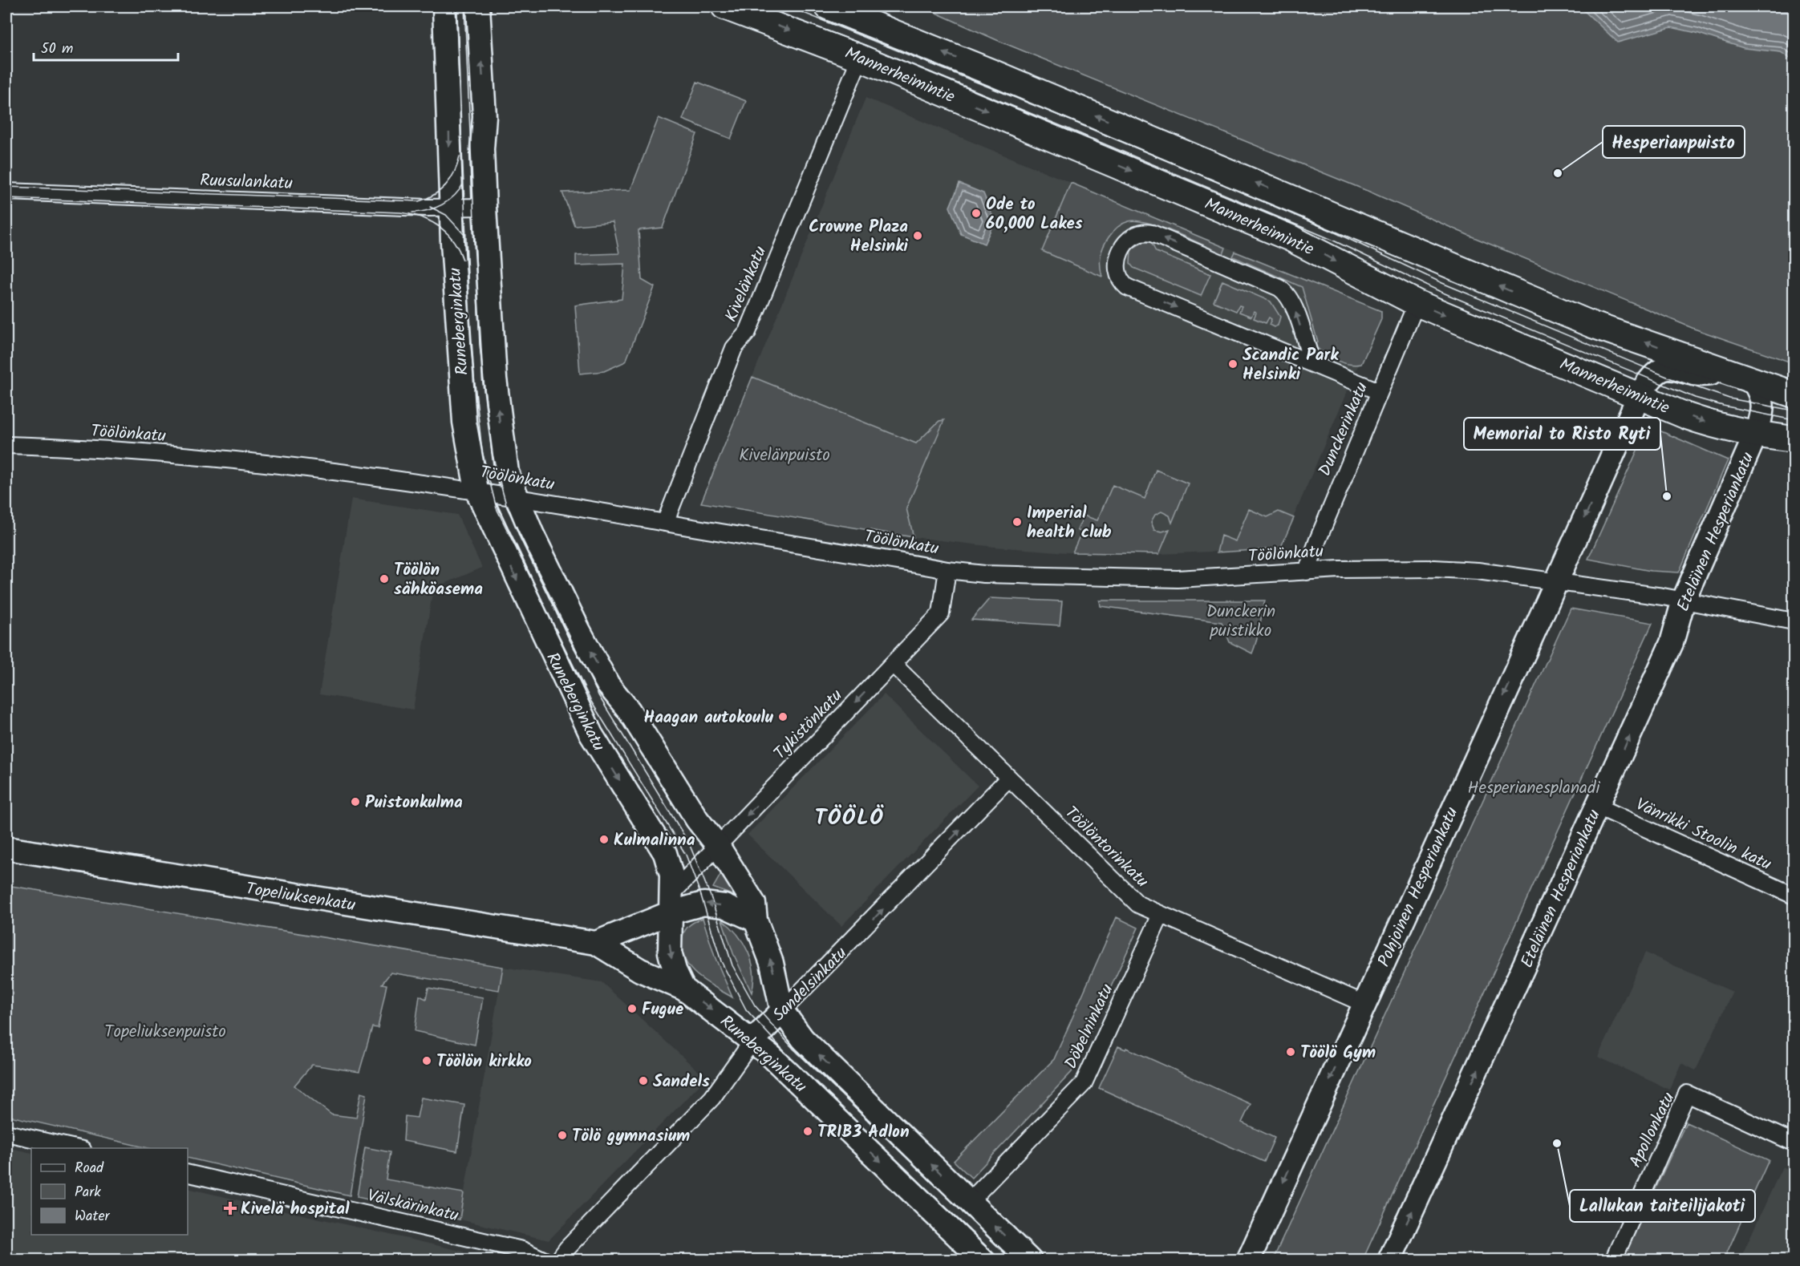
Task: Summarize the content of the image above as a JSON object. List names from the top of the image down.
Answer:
{
  "streets": {
    "main road": [
      "Mannerheimintie",
      "Runeberginkatu",
      "Eteläinen Hesperiankatu",
      "Pohjoinen Hesperiankatu",
      "Topeliuksenkatu",
      "Sandelsinkatu"
    ],
    "street": [
      "Ruusulankatu",
      "Kivelänkatu",
      "Dunckerinkatu",
      "Töölönkatu",
      "Tykistönkatu",
      "Vänrikki Stoolin katu",
      "Töölöntorinkatu",
      "Döbelninkatu",
      "Apollonkatu",
      "Välskärinkatu"
    ]
  },
  "crossings": [
    ["Mannerheimintie", "Kivelänkatu"],
    ["Mannerheimintie", "Dunckerinkatu"],
    ["Mannerheimintie", "Eteläinen Hesperiankatu"],
    ["Mannerheimintie", "Pohjoinen Hesperiankatu"],
    ["Ruusulankatu", "Runeberginkatu"],
    ["Kivelänkatu", "Töölönkatu"],
    ["Runeberginkatu", "Töölönkatu"],
    ["Runeberginkatu", "Tykistönkatu"],
    ["Runeberginkatu", "Topeliuksenkatu"],
    ["Runeberginkatu", "Sandelsinkatu"],
    ["Runeberginkatu", "Döbelninkatu"],
    ["Dunckerinkatu", "Töölönkatu"],
    ["Töölönkatu", "Eteläinen Hesperiankatu"],
    ["Töölönkatu", "Tykistönkatu"],
    ["Töölönkatu", "Pohjoinen Hesperiankatu"],
    ["Eteläinen Hesperiankatu", "Vänrikki Stoolin katu"],
    ["Tykistönkatu", "Töölöntorinkatu"],
    ["Tykistönkatu", "Topeliuksenkatu"],
    ["Töölöntorinkatu", "Pohjoinen Hesperiankatu"],
    ["Töölöntorinkatu", "Sandelsinkatu"],
    ["Töölöntorinkatu", "Döbelninkatu"]
  ],
  "one_way": [
    "Eteläinen Hesperiankatu",
    "Tykistönkatu",
    "Pohjoinen Hesperiankatu",
    "Sandelsinkatu"
  ],
  "districts": ["TÖÖLÖ"],
  "parks": [
    "Kivelänpuisto",
    "Dunckerin puistikko",
    "Hesperianesplanadi",
    "Topeliuksenpuisto"
  ],
  "places": {
    "other": [
      "Hesperianpuisto",
      "Ode to 60,000 Lakes",
      "Crowne Plaza Helsinki",
      "Scandic Park Helsinki",
      "Memorial to Risto Ryti",
      "Imperial health club",
      "Töölön sähköasema",
      "Haagan autokoulu",
      "Puistonkulma",
      "Kulmalinna",
      "Fugue",
      "Töölö Gym",
      "Töölön kirkko",
      "Sandels",
      "TRIB3 Adlon",
      "Tölö gymnasium",
      "Lallukan taiteilijakoti"
    ],
    "health": ["Kivelä hospital"]
  },
  "legend": ["Road", "Park", "Water"],
  "scale_bar": "50 m"
}
